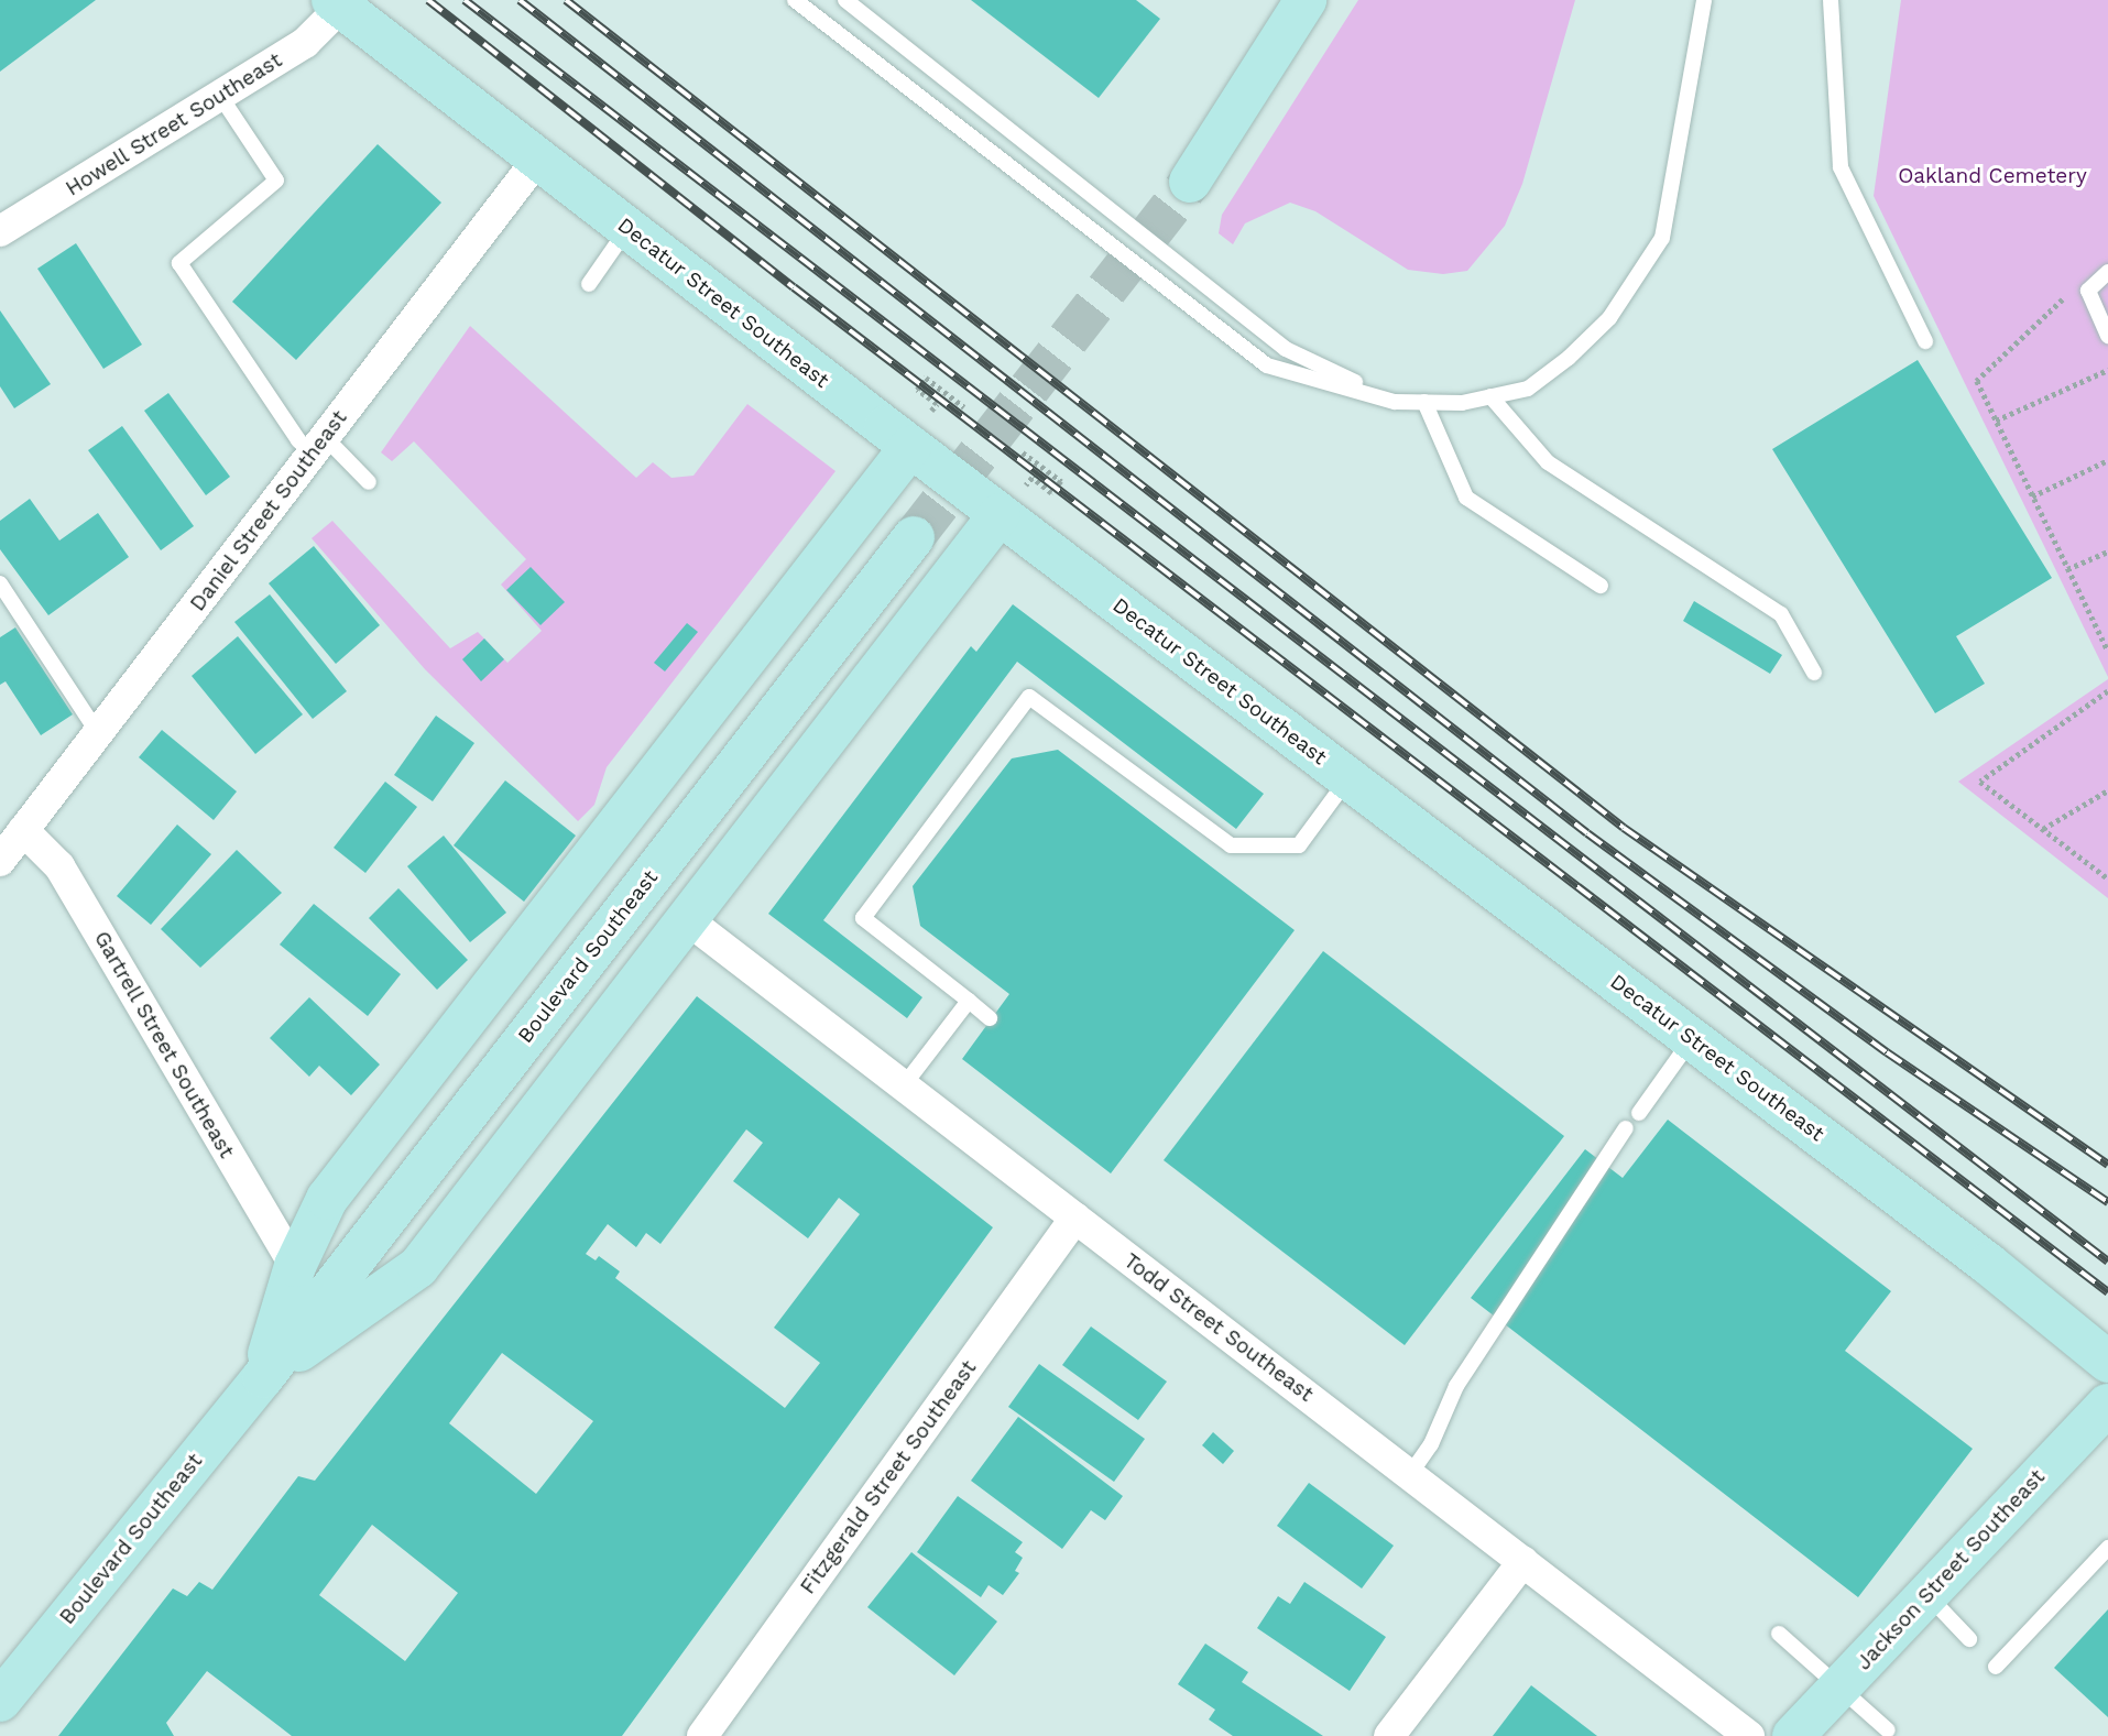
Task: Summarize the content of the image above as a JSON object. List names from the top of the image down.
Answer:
{
  "streets": {
    "main road": ["Decatur Street Southeast", "Boulevard Southeast", "Jackson Street Southeast"],
    "street": [
      "Howell Street Southeast",
      "Daniel Street Southeast",
      "Gartrell Street Southeast",
      "Todd Street Southeast",
      "Fitzgerald Street Southeast"
    ]
  },
  "crossings": [
    ["Howell Street Southeast", "Decatur Street Southeast"],
    ["Decatur Street Southeast", "Daniel Street Southeast"],
    ["Decatur Street Southeast", "Boulevard Southeast"],
    ["Daniel Street Southeast", "Gartrell Street Southeast"],
    ["Boulevard Southeast", "Gartrell Street Southeast"],
    ["Todd Street Southeast", "Fitzgerald Street Southeast"]
  ],
  "parks": ["Oakland Cemetery"]
}
